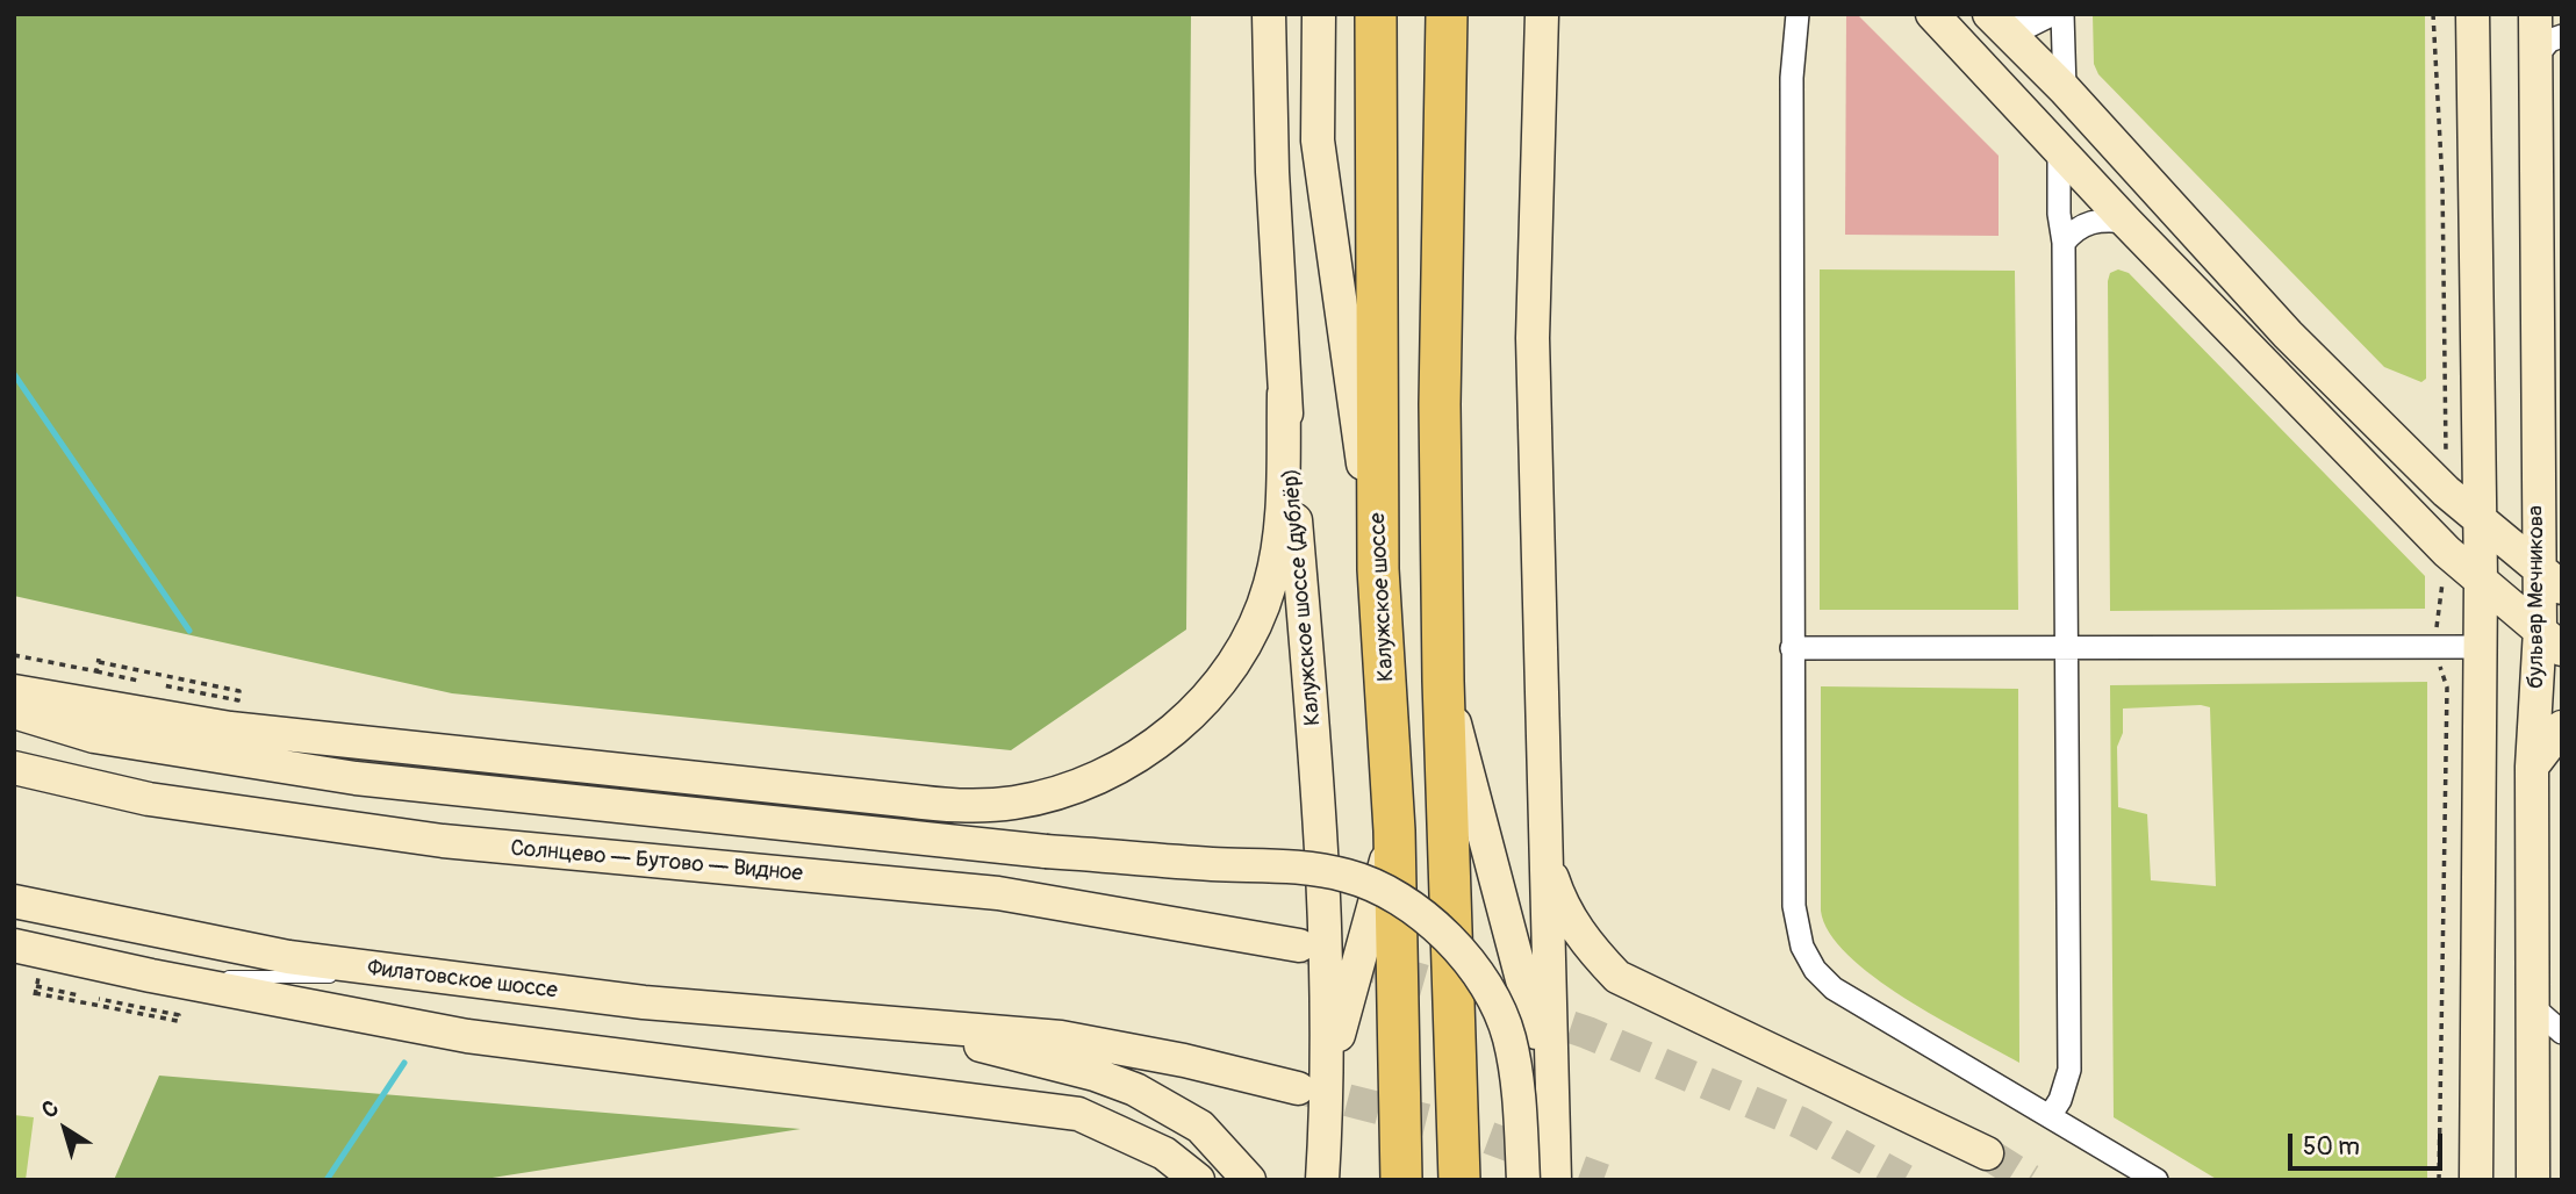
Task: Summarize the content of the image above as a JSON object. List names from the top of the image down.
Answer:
{
  "streets": {
    "highway": ["Калужское шоссе"],
    "main road": [
      "Калужское шоссе (дублёр)",
      "бульвар Мечникова",
      "Солнцево — Бутово — Видное",
      "Филатовское шоссе"
    ]
  },
  "scale_bar": "50 m",
  "north": "top left"
}
